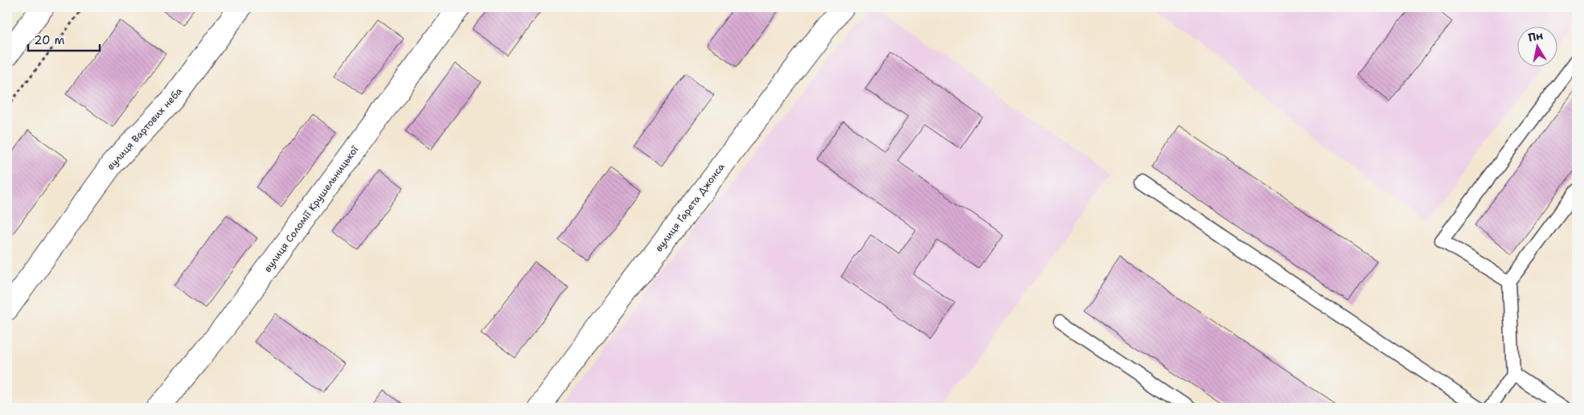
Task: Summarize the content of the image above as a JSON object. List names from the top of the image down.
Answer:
{
  "streets": {
    "street": ["вулиця Вартових неба", "вулиця Ґарета Джонса", "вулиця Соломії Крушельницької"]
  },
  "scale_bar": "20 m",
  "north": "top"
}
